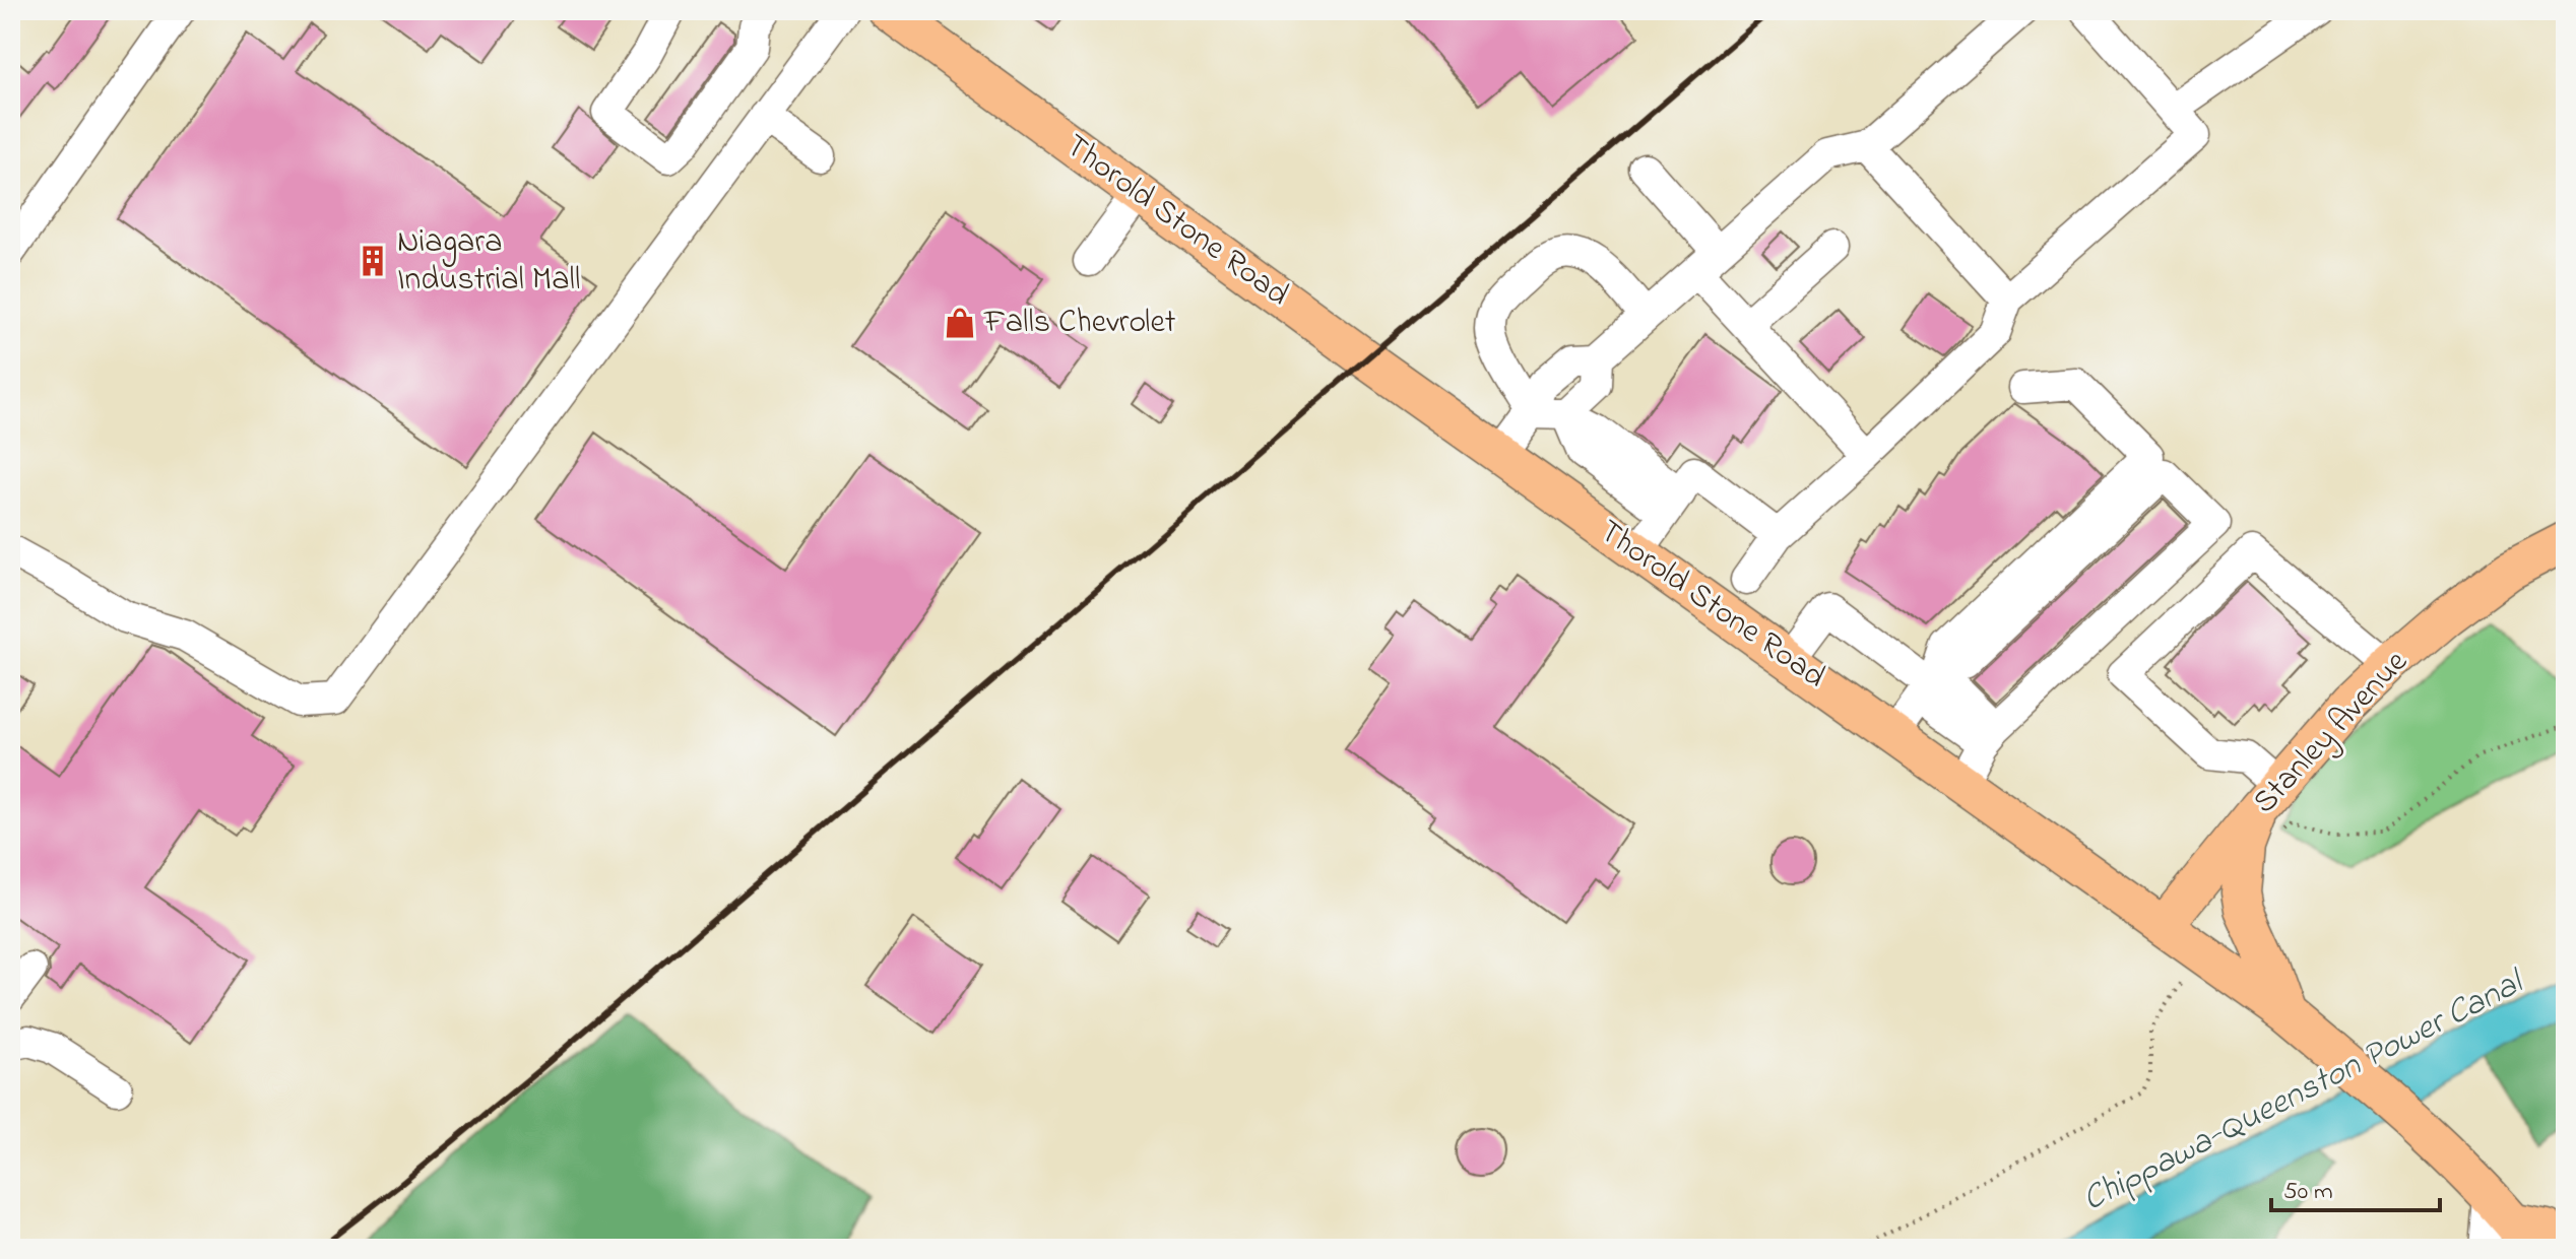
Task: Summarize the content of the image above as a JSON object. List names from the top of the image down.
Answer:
{
  "streets": {
    "main road": ["Thorold Stone Road", "Stanley Avenue"]
  },
  "crossings": [
    ["Thorold Stone Road", "Stanley Avenue"]
  ],
  "water": ["Chippawa-Queenston Power Canal"],
  "places": {
    "building": ["Niagara Industrial Mall"],
    "shop": ["Falls Chevrolet"]
  },
  "scale_bar": "50 m"
}
